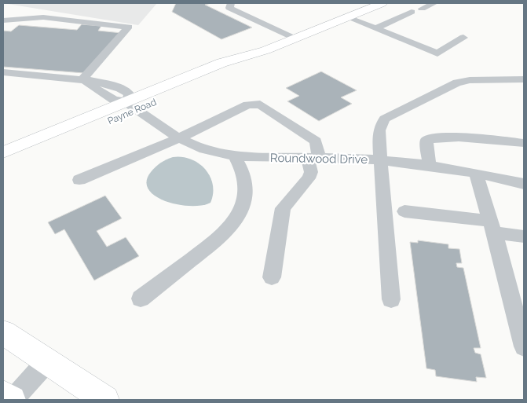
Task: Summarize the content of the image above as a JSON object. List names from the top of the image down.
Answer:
{
  "streets": {
    "main road": ["Payne Road"],
    "street": ["Roundwood Drive"]
  },
  "crossings": [
    ["Payne Road", "Roundwood Drive"]
  ]
}
